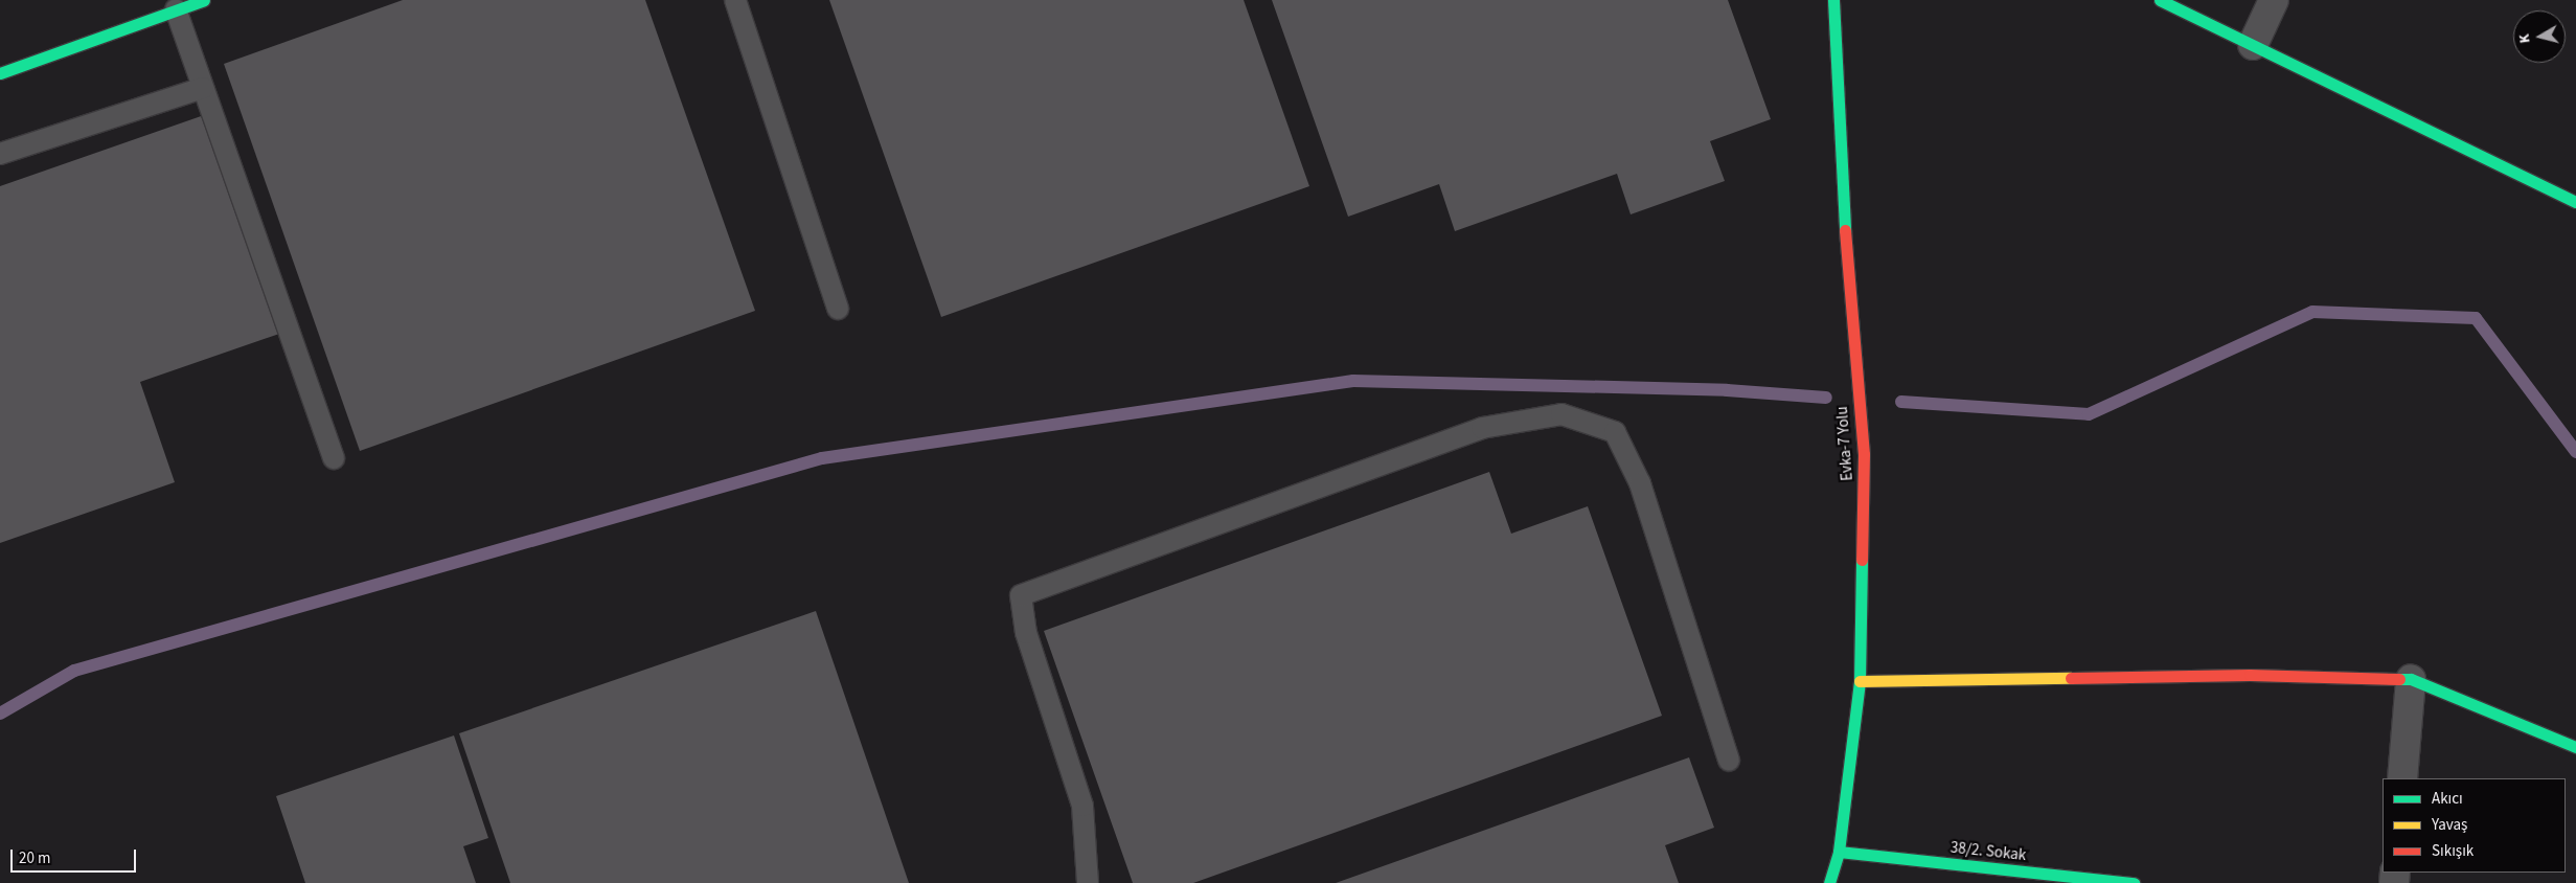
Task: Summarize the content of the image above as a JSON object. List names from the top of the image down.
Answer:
{
  "streets": {
    "street": ["Evka-7 Yolu", "38/2. Sokak"]
  },
  "crossings": [
    ["Evka-7 Yolu", "38/2. Sokak"]
  ],
  "legend": ["Akıcı", "Yavaş", "Sıkışık"],
  "scale_bar": "20 m",
  "north": "left"
}
